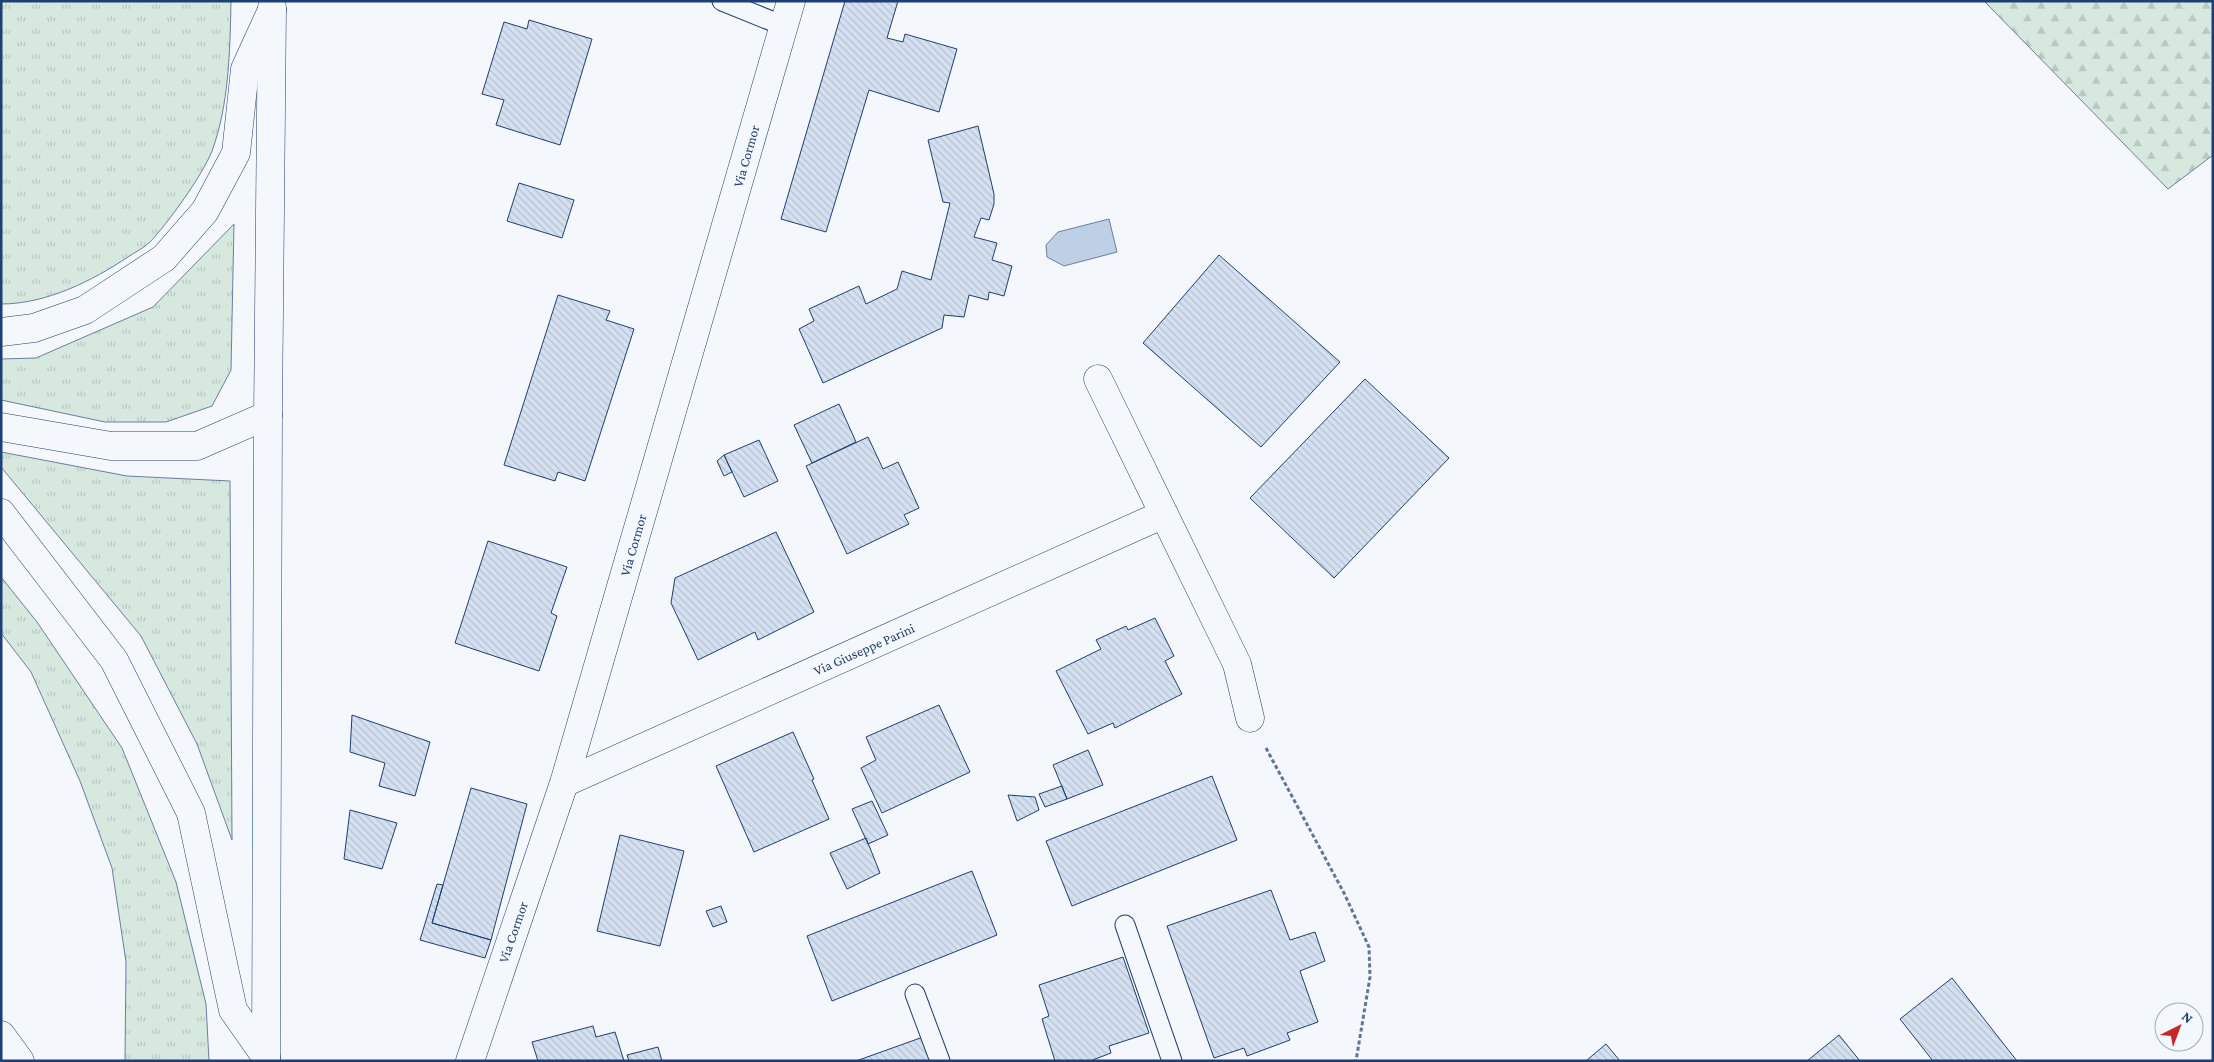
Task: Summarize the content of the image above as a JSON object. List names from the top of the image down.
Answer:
{
  "streets": {
    "main road": ["Via Cormor", "Via Giuseppe Parini"]
  },
  "crossings": [
    ["Via Cormor", "Via Giuseppe Parini"]
  ],
  "north": "top right"
}
